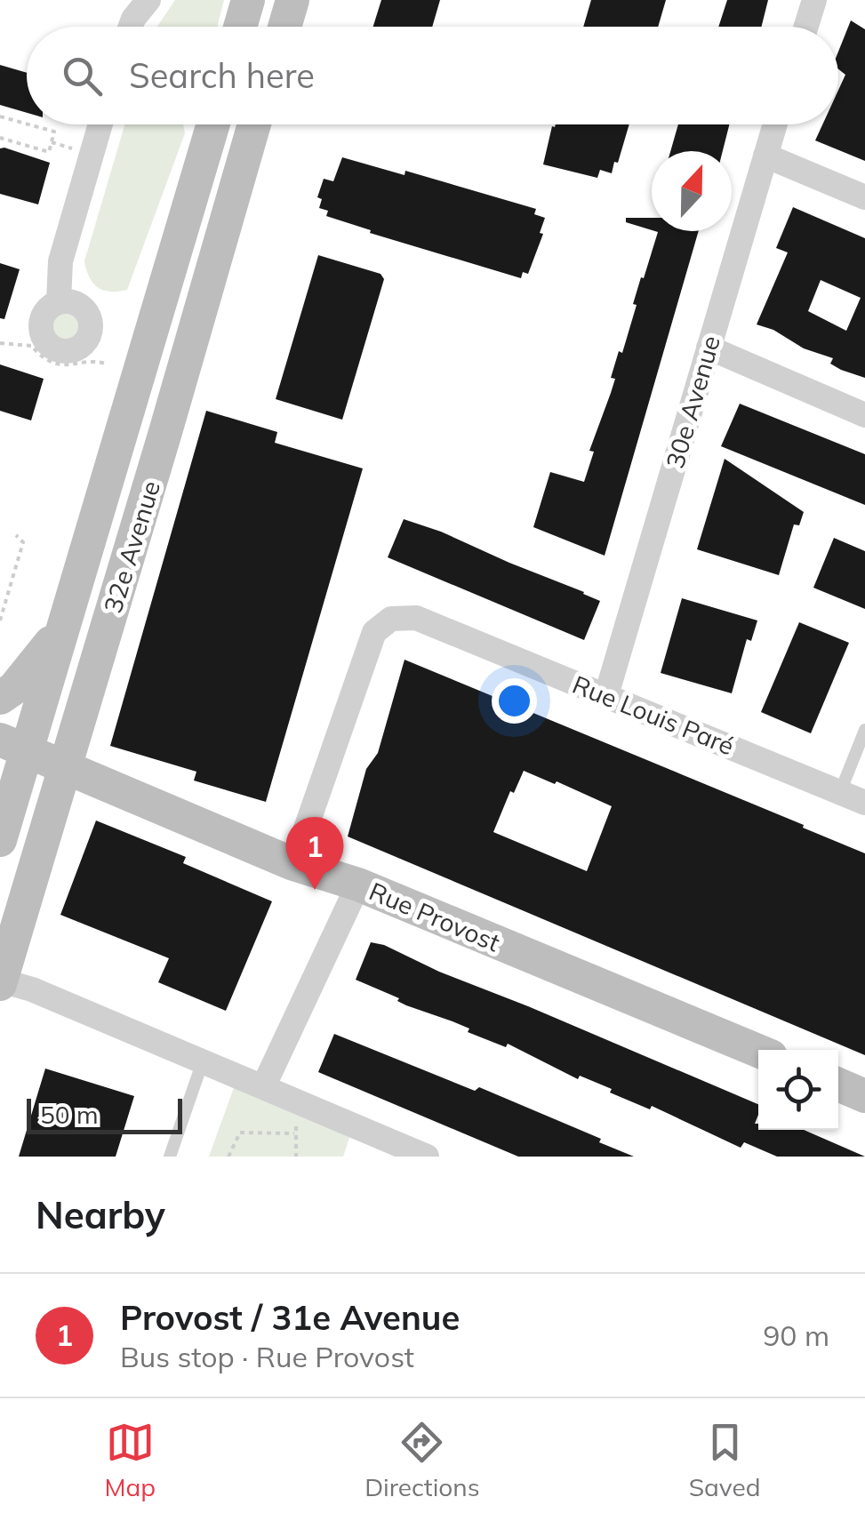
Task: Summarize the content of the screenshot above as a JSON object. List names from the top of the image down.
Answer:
{
  "streets": {
    "main road": ["32e Avenue", "Rue Provost"],
    "street": ["30e Avenue", "Rue Louis Paré"]
  },
  "crossings": [
    ["30e Avenue", "Rue Louis Paré"],
    ["32e Avenue", "Rue Provost"],
    ["Rue Louis Paré", "Rue Provost"]
  ],
  "scale_bar": "50 m",
  "north": "top",
  "page": {
    "search": "Search here",
    "pins": "1",
    "scale": "50 m",
    "heading": "Nearby",
    "list": [
      {
        "mark": "1",
        "name": "Provost / 31e Avenue",
        "note": "Bus stop · Rue Provost",
        "value": "90 m"
      }
    ],
    "nav": ["Map", "Directions", "Saved"]
  }
}
